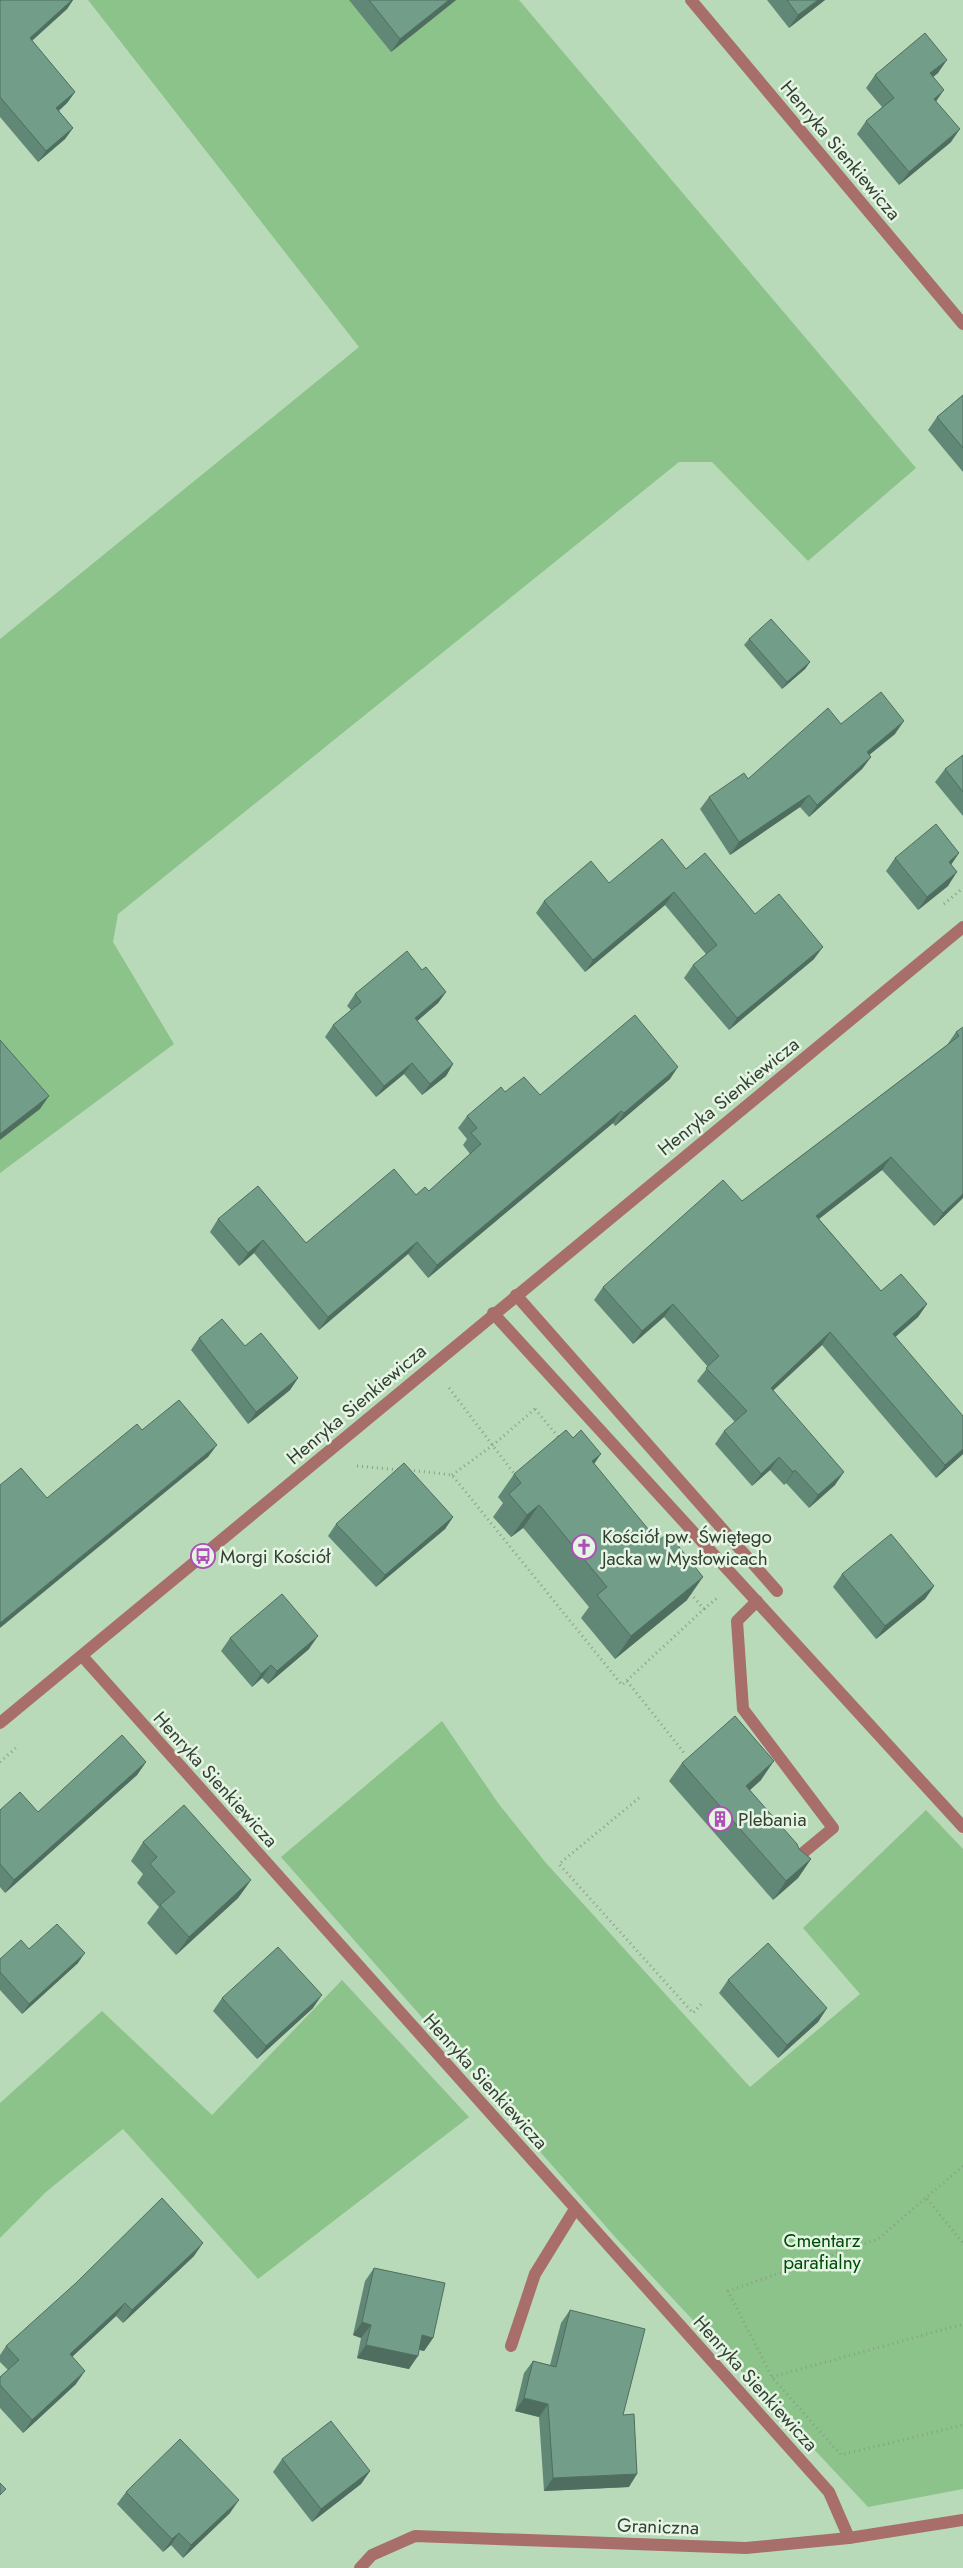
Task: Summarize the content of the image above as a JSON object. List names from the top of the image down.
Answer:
{
  "streets": {
    "street": ["Henryka Sienkiewicza", "Graniczna"]
  },
  "crossings": [
    ["Henryka Sienkiewicza", "Graniczna"]
  ],
  "parks": ["Cmentarz parafialny"],
  "places": {
    "church": ["Kościół pw. Świętego Jacka w Mysłowicach"],
    "bus stop": ["Morgi Kościół"],
    "building": ["Plebania"]
  }
}
